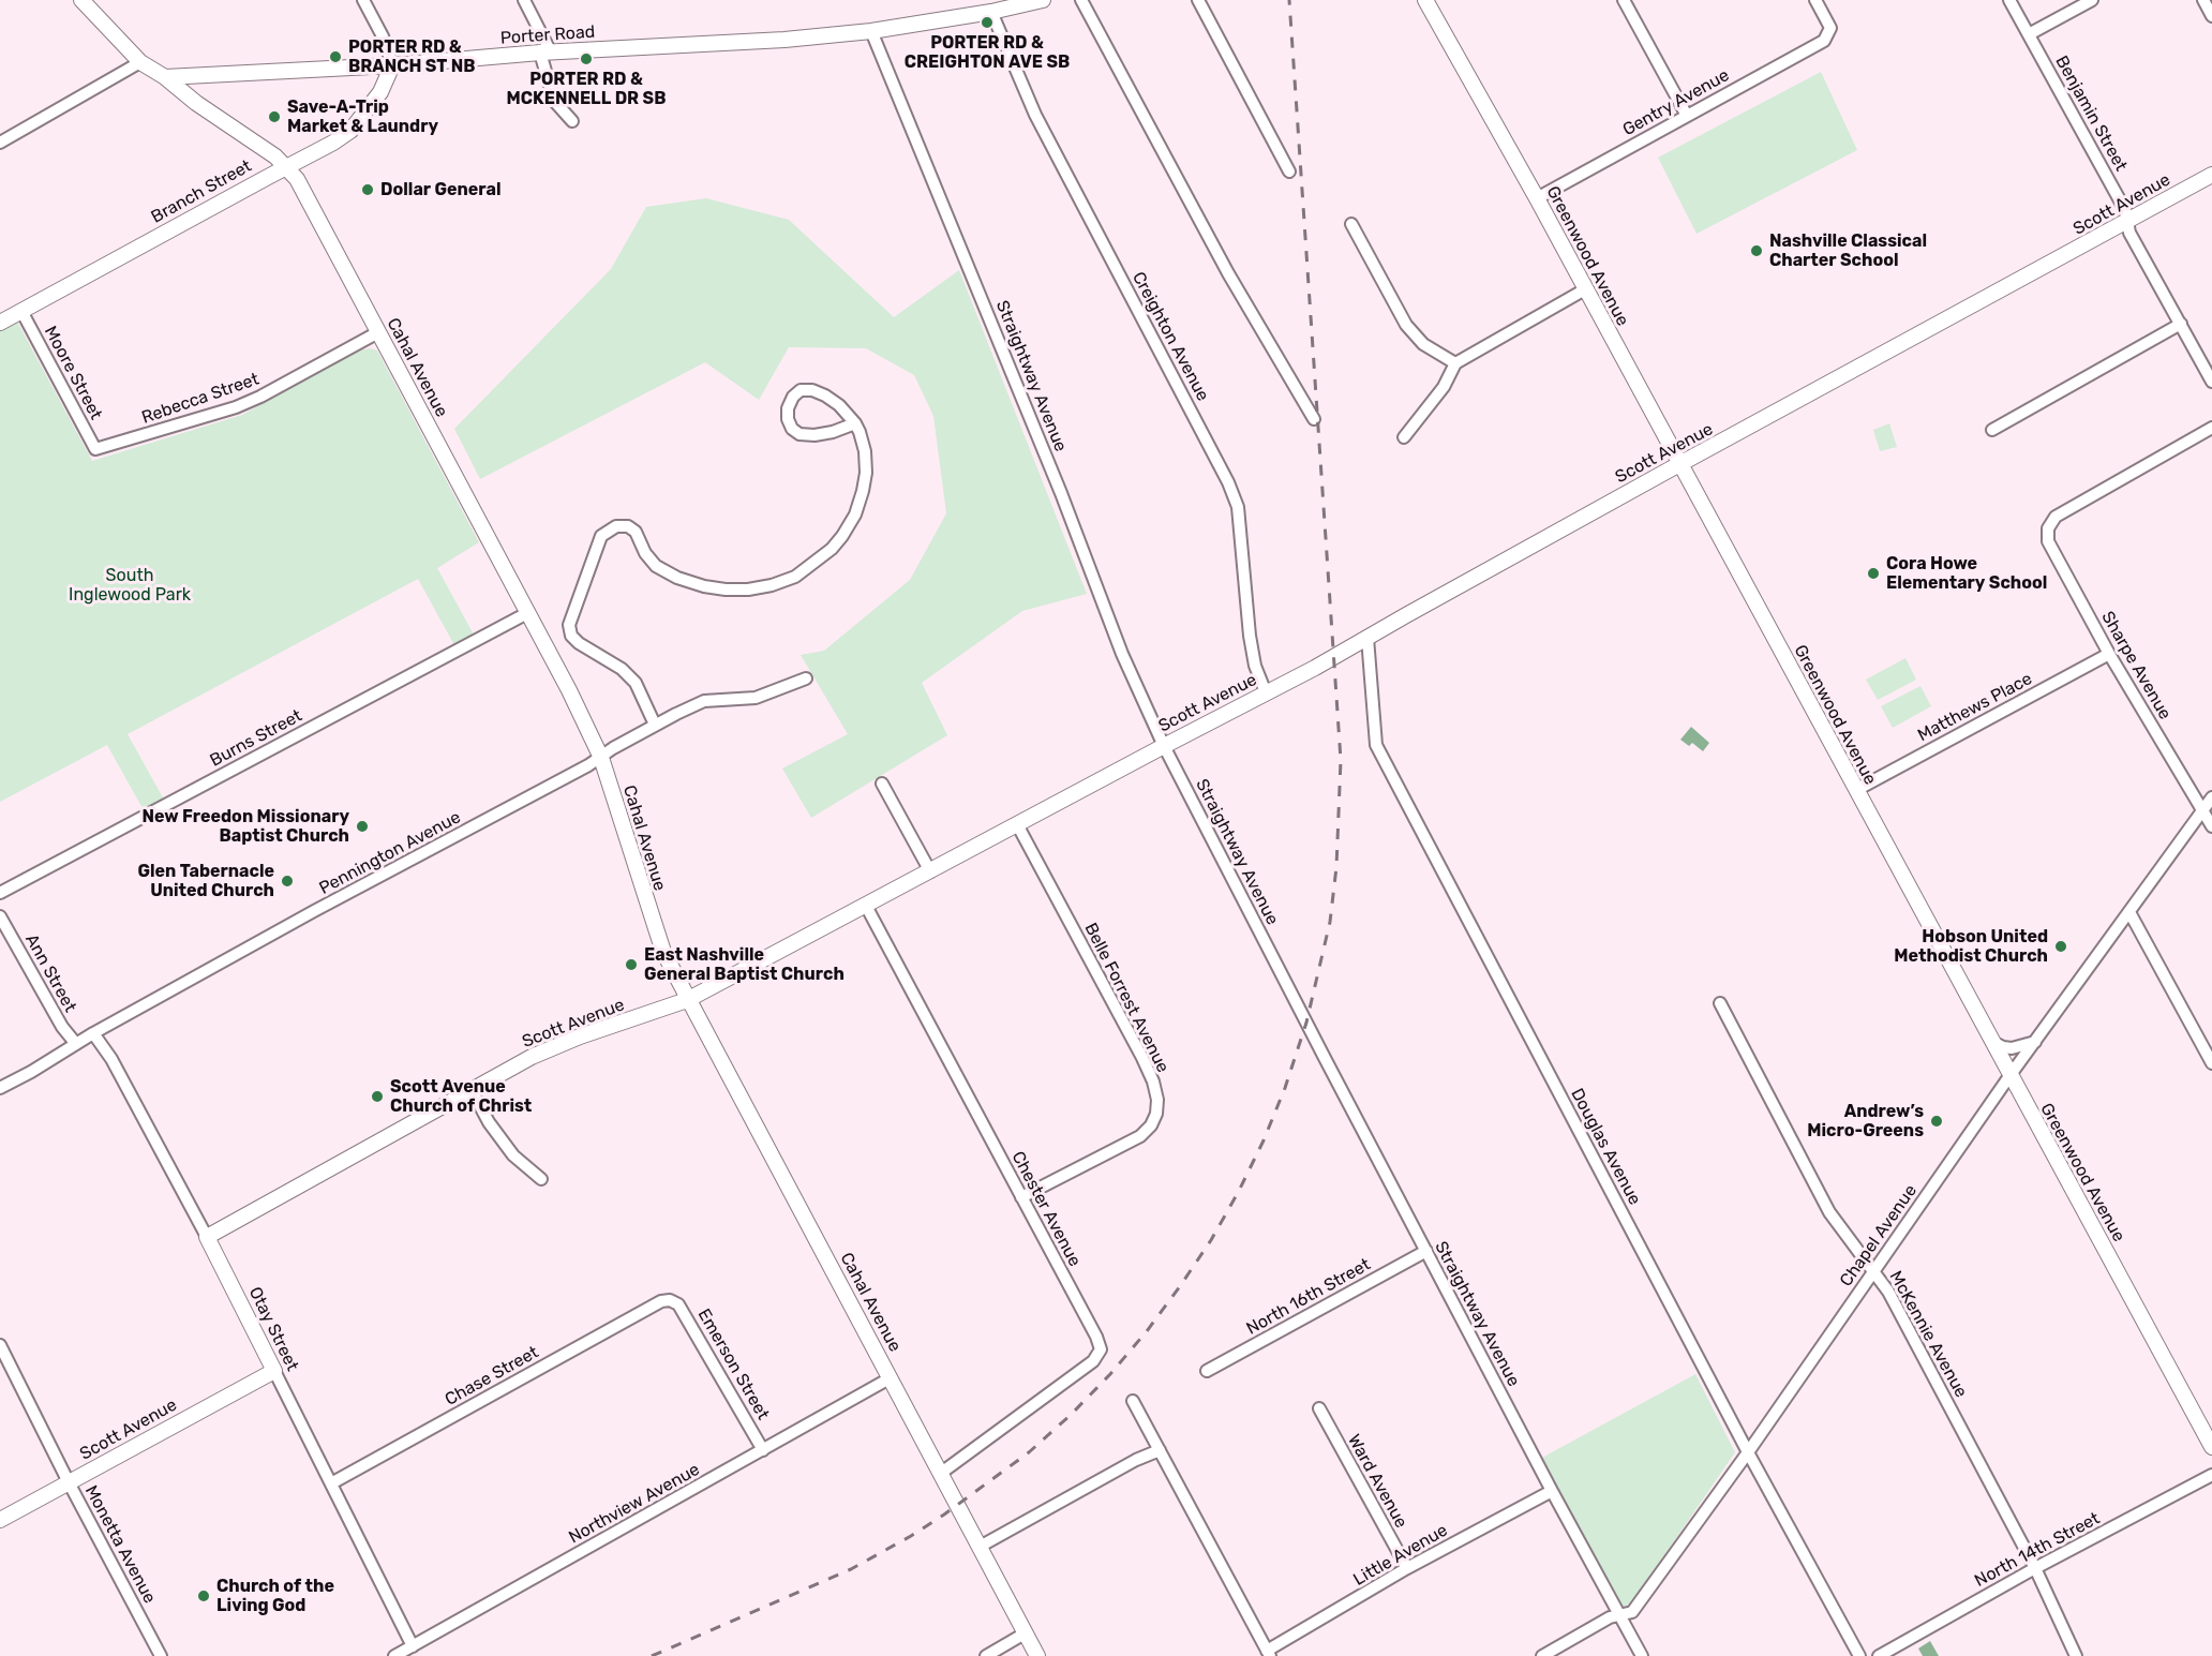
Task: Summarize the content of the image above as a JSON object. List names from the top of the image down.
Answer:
{
  "streets": {
    "street": [
      "Porter Road",
      "Gentry Avenue",
      "Benjamin Street",
      "Branch Street",
      "Scott Avenue",
      "Greenwood Avenue",
      "Creighton Avenue",
      "Cahal Avenue",
      "Moore Street",
      "Straightway Avenue",
      "Rebecca Street",
      "Sharpe Avenue",
      "Matthews Place",
      "Burns Street",
      "Pennington Avenue",
      "Ann Street",
      "Belle Forrest Avenue",
      "Douglas Avenue",
      "Chester Avenue",
      "Chapel Avenue",
      "North 16th Street",
      "Otay Street",
      "McKennie Avenue",
      "Emerson Street",
      "Chase Street",
      "Ward Avenue",
      "Northview Avenue",
      "Monetta Avenue",
      "North 14th Street",
      "Little Avenue"
    ]
  },
  "crossings": [
    ["Porter Road", "Branch Street"],
    ["Porter Road", "Creighton Avenue"],
    ["Porter Road", "Cahal Avenue"],
    ["Porter Road", "Straightway Avenue"],
    ["Gentry Avenue", "Greenwood Avenue"],
    ["Benjamin Street", "Scott Avenue"],
    ["Branch Street", "Cahal Avenue"],
    ["Branch Street", "Moore Street"],
    ["Scott Avenue", "Greenwood Avenue"],
    ["Scott Avenue", "Creighton Avenue"],
    ["Scott Avenue", "Cahal Avenue"],
    ["Scott Avenue", "Straightway Avenue"],
    ["Scott Avenue", "Belle Forrest Avenue"],
    ["Scott Avenue", "Douglas Avenue"],
    ["Scott Avenue", "Chester Avenue"],
    ["Scott Avenue", "Otay Street"],
    ["Scott Avenue", "Monetta Avenue"],
    ["Greenwood Avenue", "Matthews Place"],
    ["Greenwood Avenue", "Chapel Avenue"],
    ["Cahal Avenue", "Rebecca Street"],
    ["Cahal Avenue", "Burns Street"],
    ["Cahal Avenue", "Pennington Avenue"],
    ["Cahal Avenue", "Chester Avenue"],
    ["Cahal Avenue", "Northview Avenue"],
    ["Moore Street", "Rebecca Street"],
    ["Straightway Avenue", "Chapel Avenue"],
    ["Straightway Avenue", "North 16th Street"],
    ["Straightway Avenue", "Little Avenue"],
    ["Sharpe Avenue", "Matthews Place"],
    ["Sharpe Avenue", "Chapel Avenue"],
    ["Pennington Avenue", "Ann Street"],
    ["Pennington Avenue", "Otay Street"],
    ["Belle Forrest Avenue", "Chester Avenue"],
    ["Douglas Avenue", "Chapel Avenue"],
    ["Chapel Avenue", "McKennie Avenue"],
    ["Otay Street", "Chase Street"],
    ["Otay Street", "Northview Avenue"],
    ["McKennie Avenue", "North 14th Street"],
    ["Emerson Street", "Chase Street"],
    ["Emerson Street", "Northview Avenue"],
    ["Ward Avenue", "Little Avenue"]
  ],
  "parks": ["South Inglewood Park"],
  "places": [
    "PORTER RD & CREIGHTON AVE SB",
    "PORTER RD & BRANCH ST NB",
    "PORTER RD & MCKENNELL DR SB",
    "Save-A-Trip Market & Laundry",
    "Dollar General",
    "Nashville Classical Charter School",
    "Cora Howe Elementary School",
    "New Freedon Missionary Baptist Church",
    "Glen Tabernacle United Church",
    "Hobson United Methodist Church",
    "East Nashville General Baptist Church",
    "Scott Avenue Church of Christ",
    "Andrew’s Micro-Greens",
    "Church of the Living God"
  ]
}
